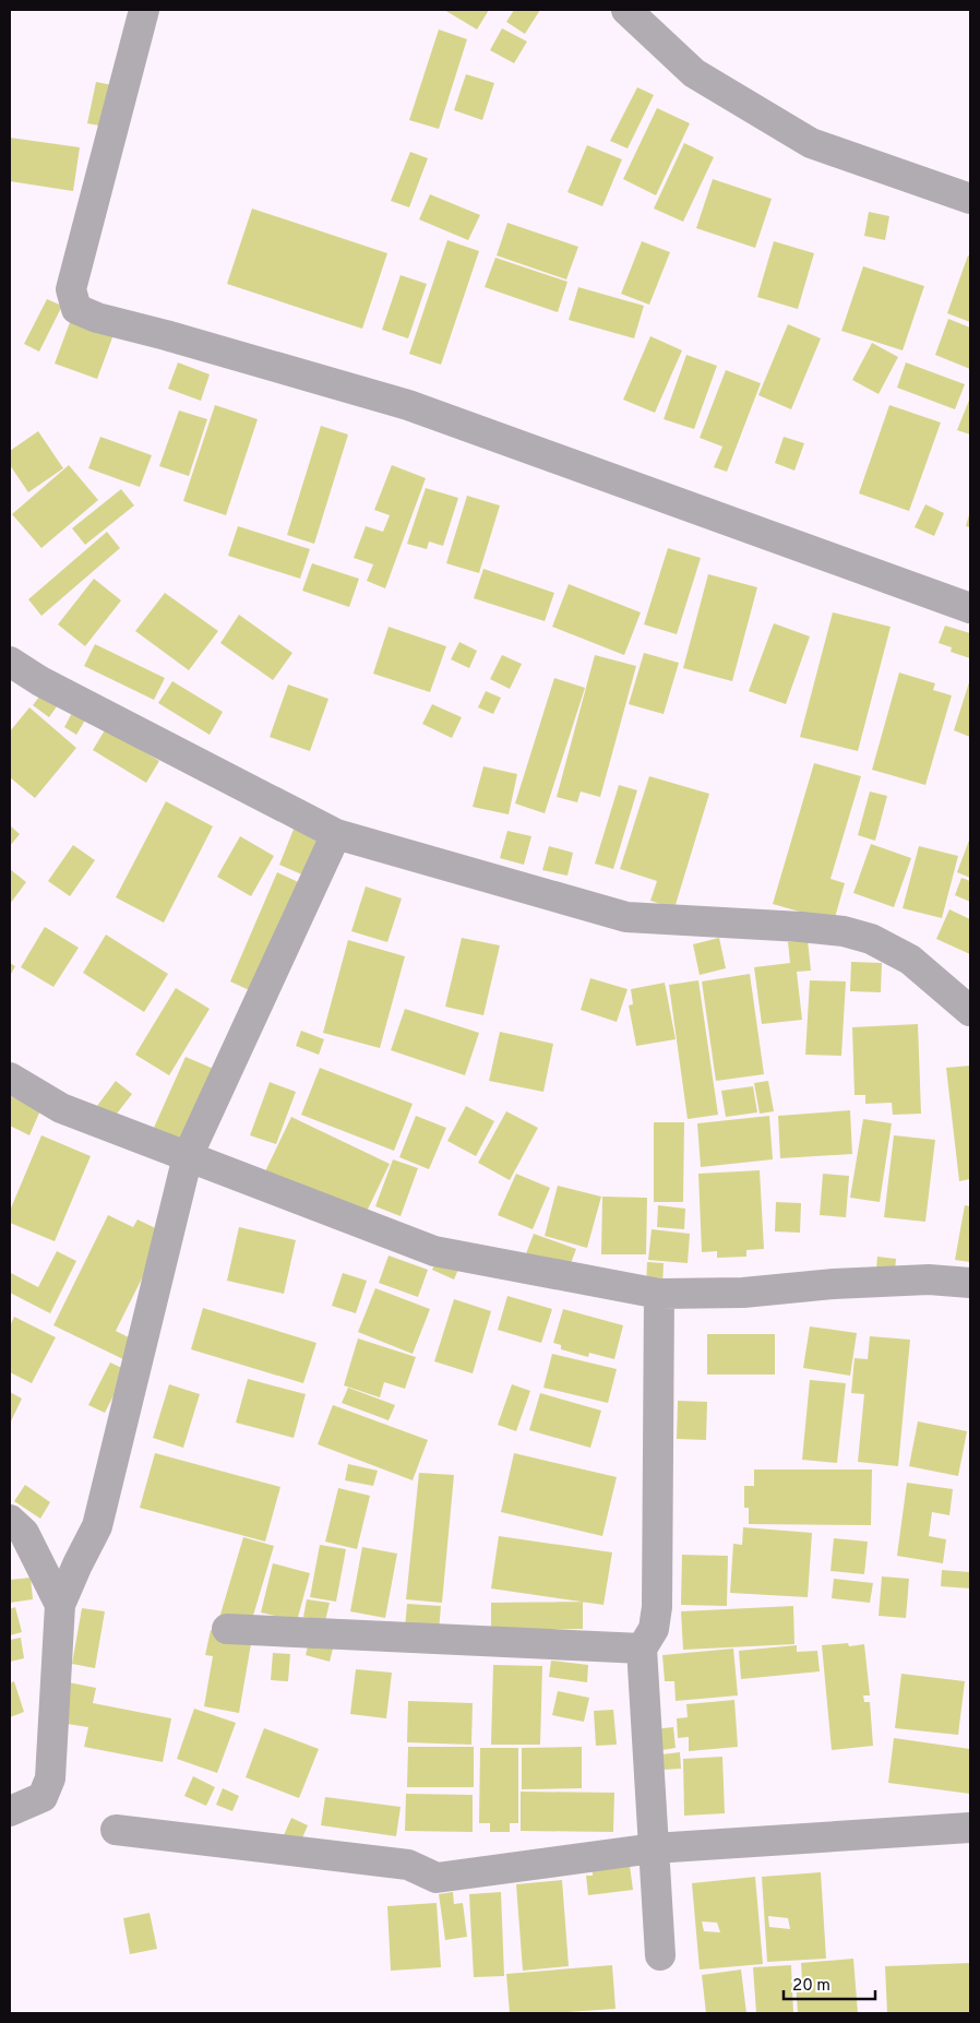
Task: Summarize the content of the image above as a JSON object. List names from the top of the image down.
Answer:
{
  "scale_bar": "20 m"
}
